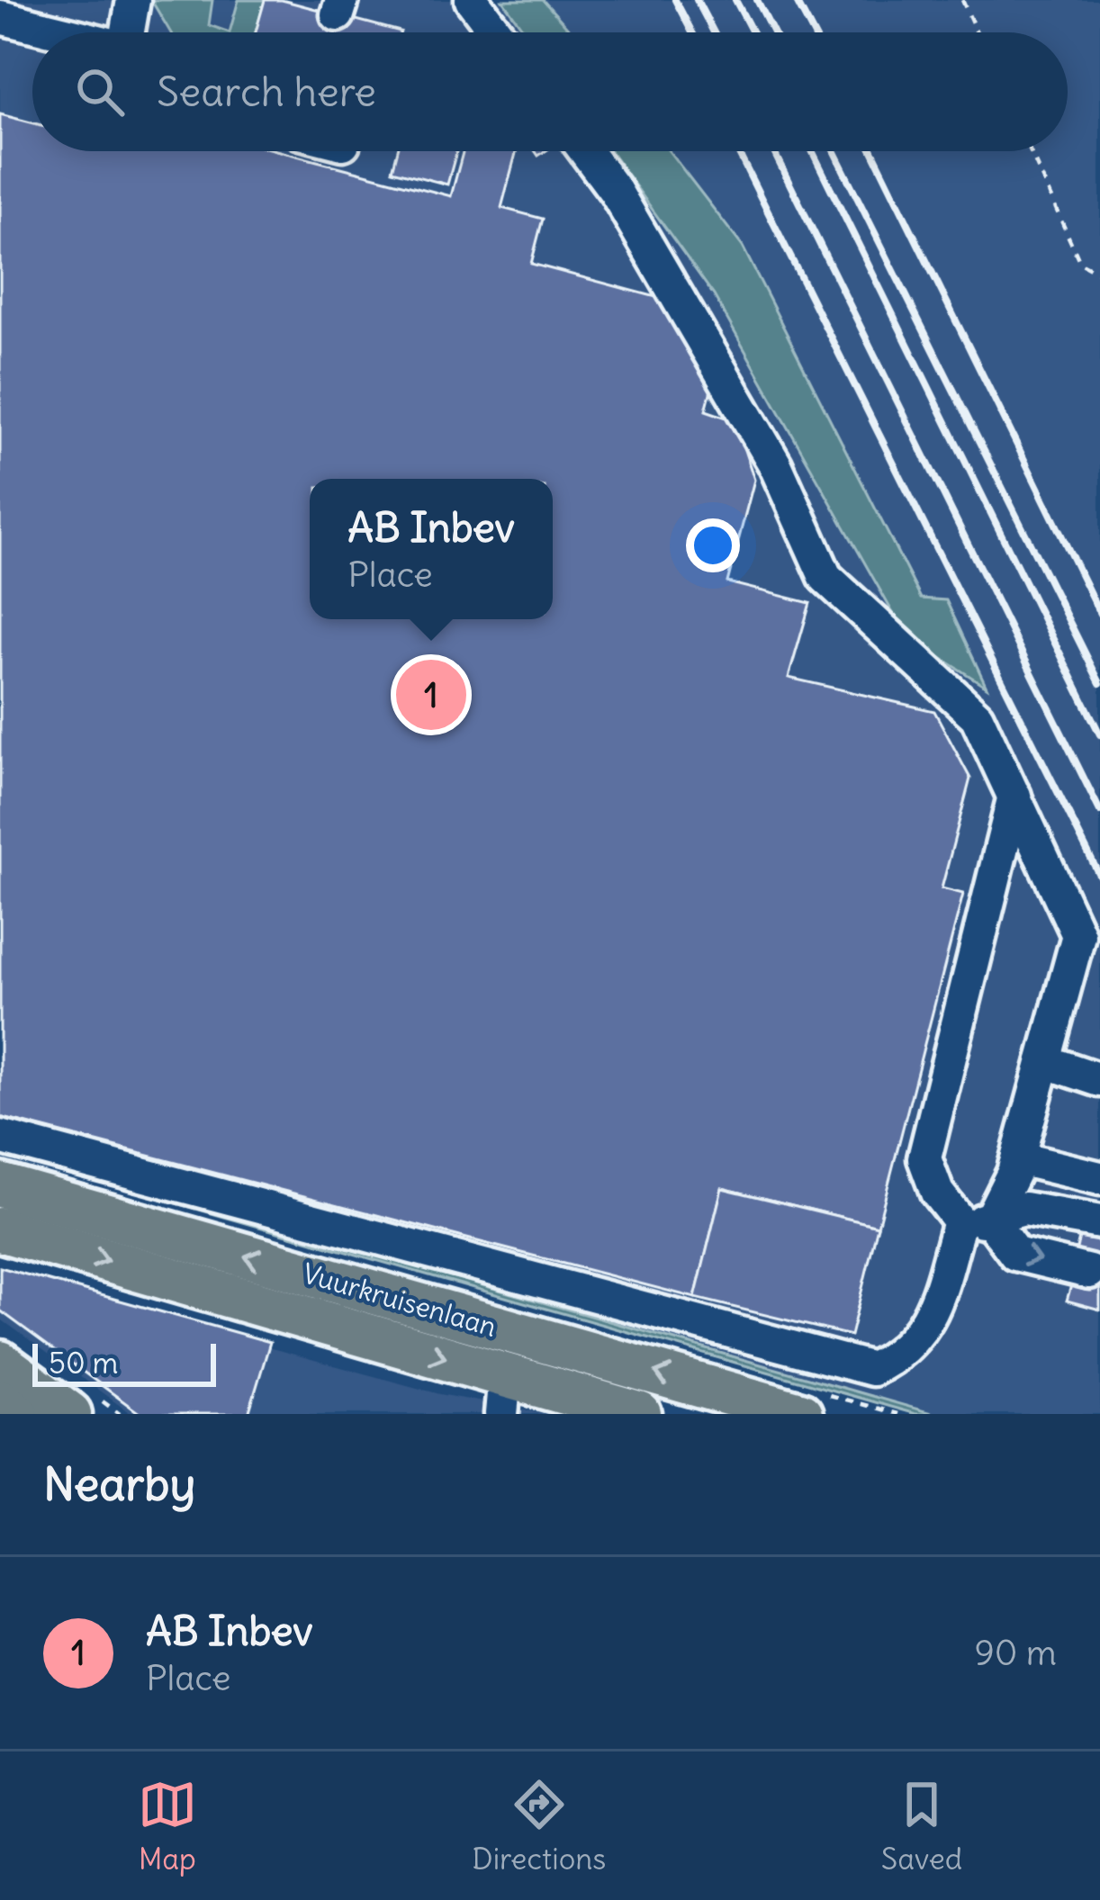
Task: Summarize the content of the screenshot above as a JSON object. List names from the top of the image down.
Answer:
{
  "streets": {
    "main road": ["Vuurkruisenlaan"]
  },
  "scale_bar": "50 m",
  "page": {
    "search": "Search here",
    "popup": ["AB Inbev", "Place"],
    "pins": "1",
    "scale": "50 m",
    "heading": "Nearby",
    "list": [
      {
        "mark": "1",
        "name": "AB Inbev",
        "note": "Place",
        "value": "90 m"
      }
    ],
    "nav": ["Map", "Directions", "Saved"]
  }
}
